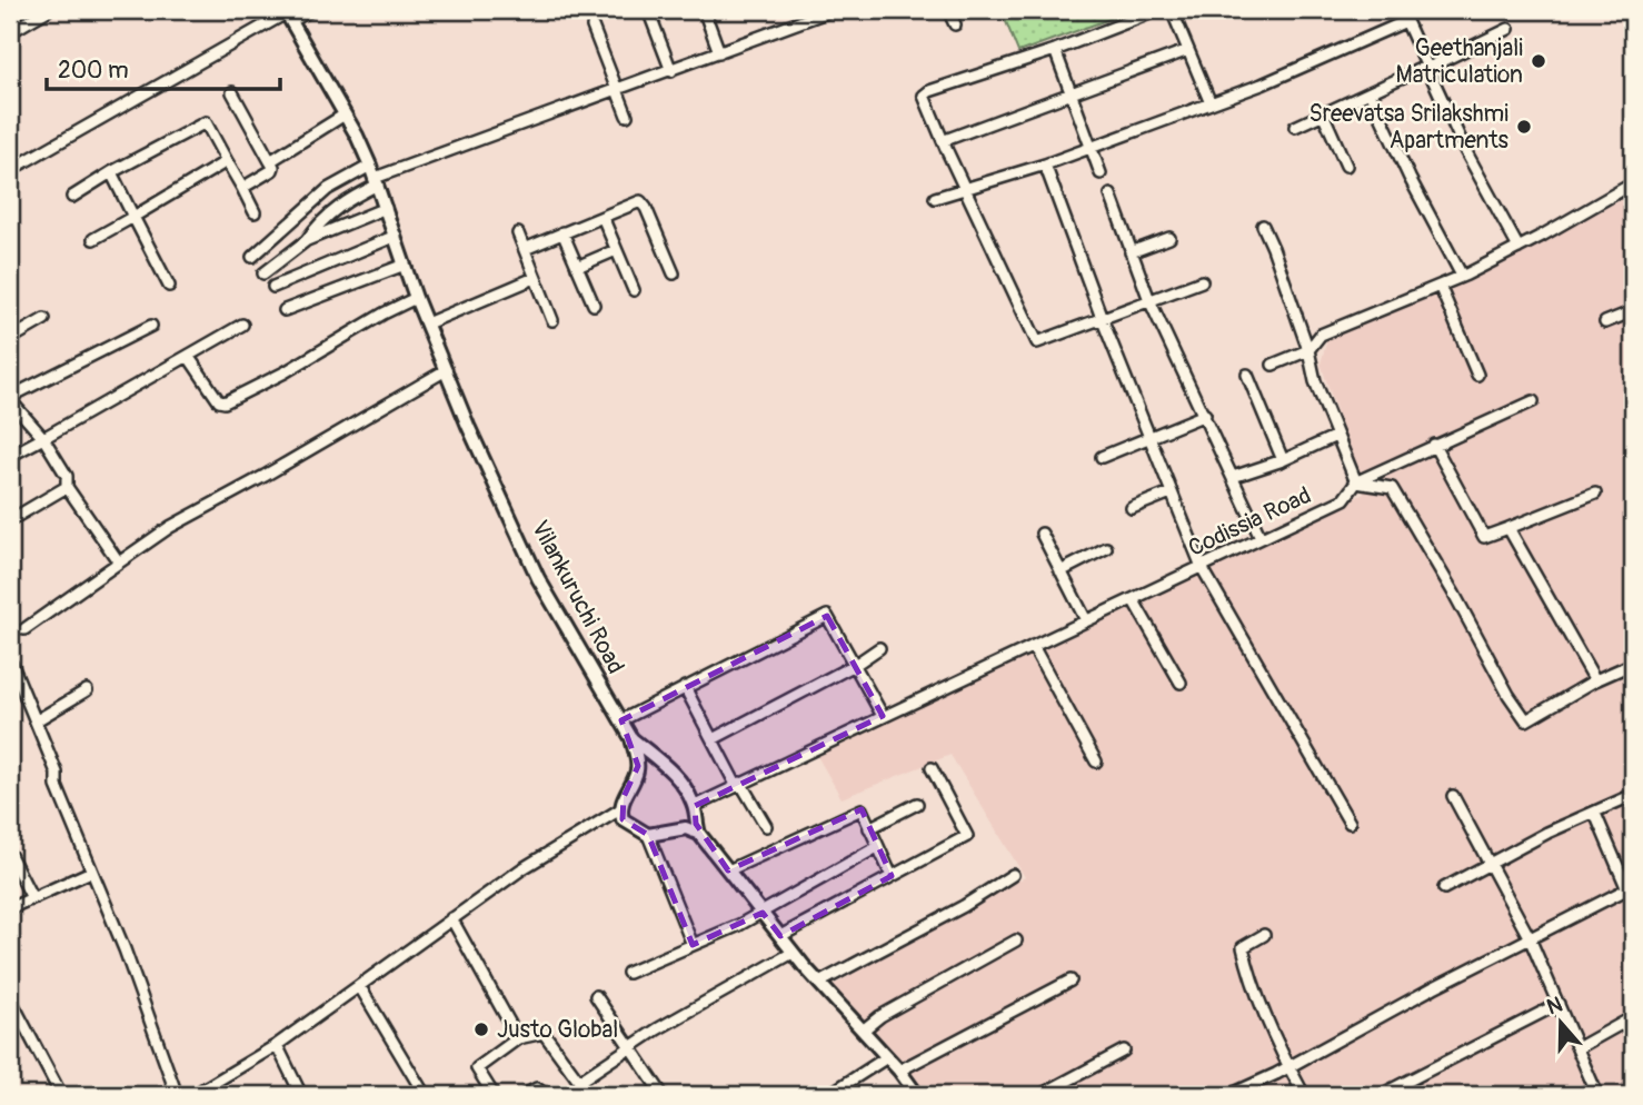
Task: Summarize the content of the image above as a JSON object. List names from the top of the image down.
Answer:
{
  "streets": {
    "main road": ["Vilankuruchi Road"],
    "street": ["Codissia Road"]
  },
  "places": ["Geethanjali Matriculation", "Sreevatsa Srilakshmi Apartments", "Justo Global"],
  "scale_bar": "200 m",
  "north": "top"
}
